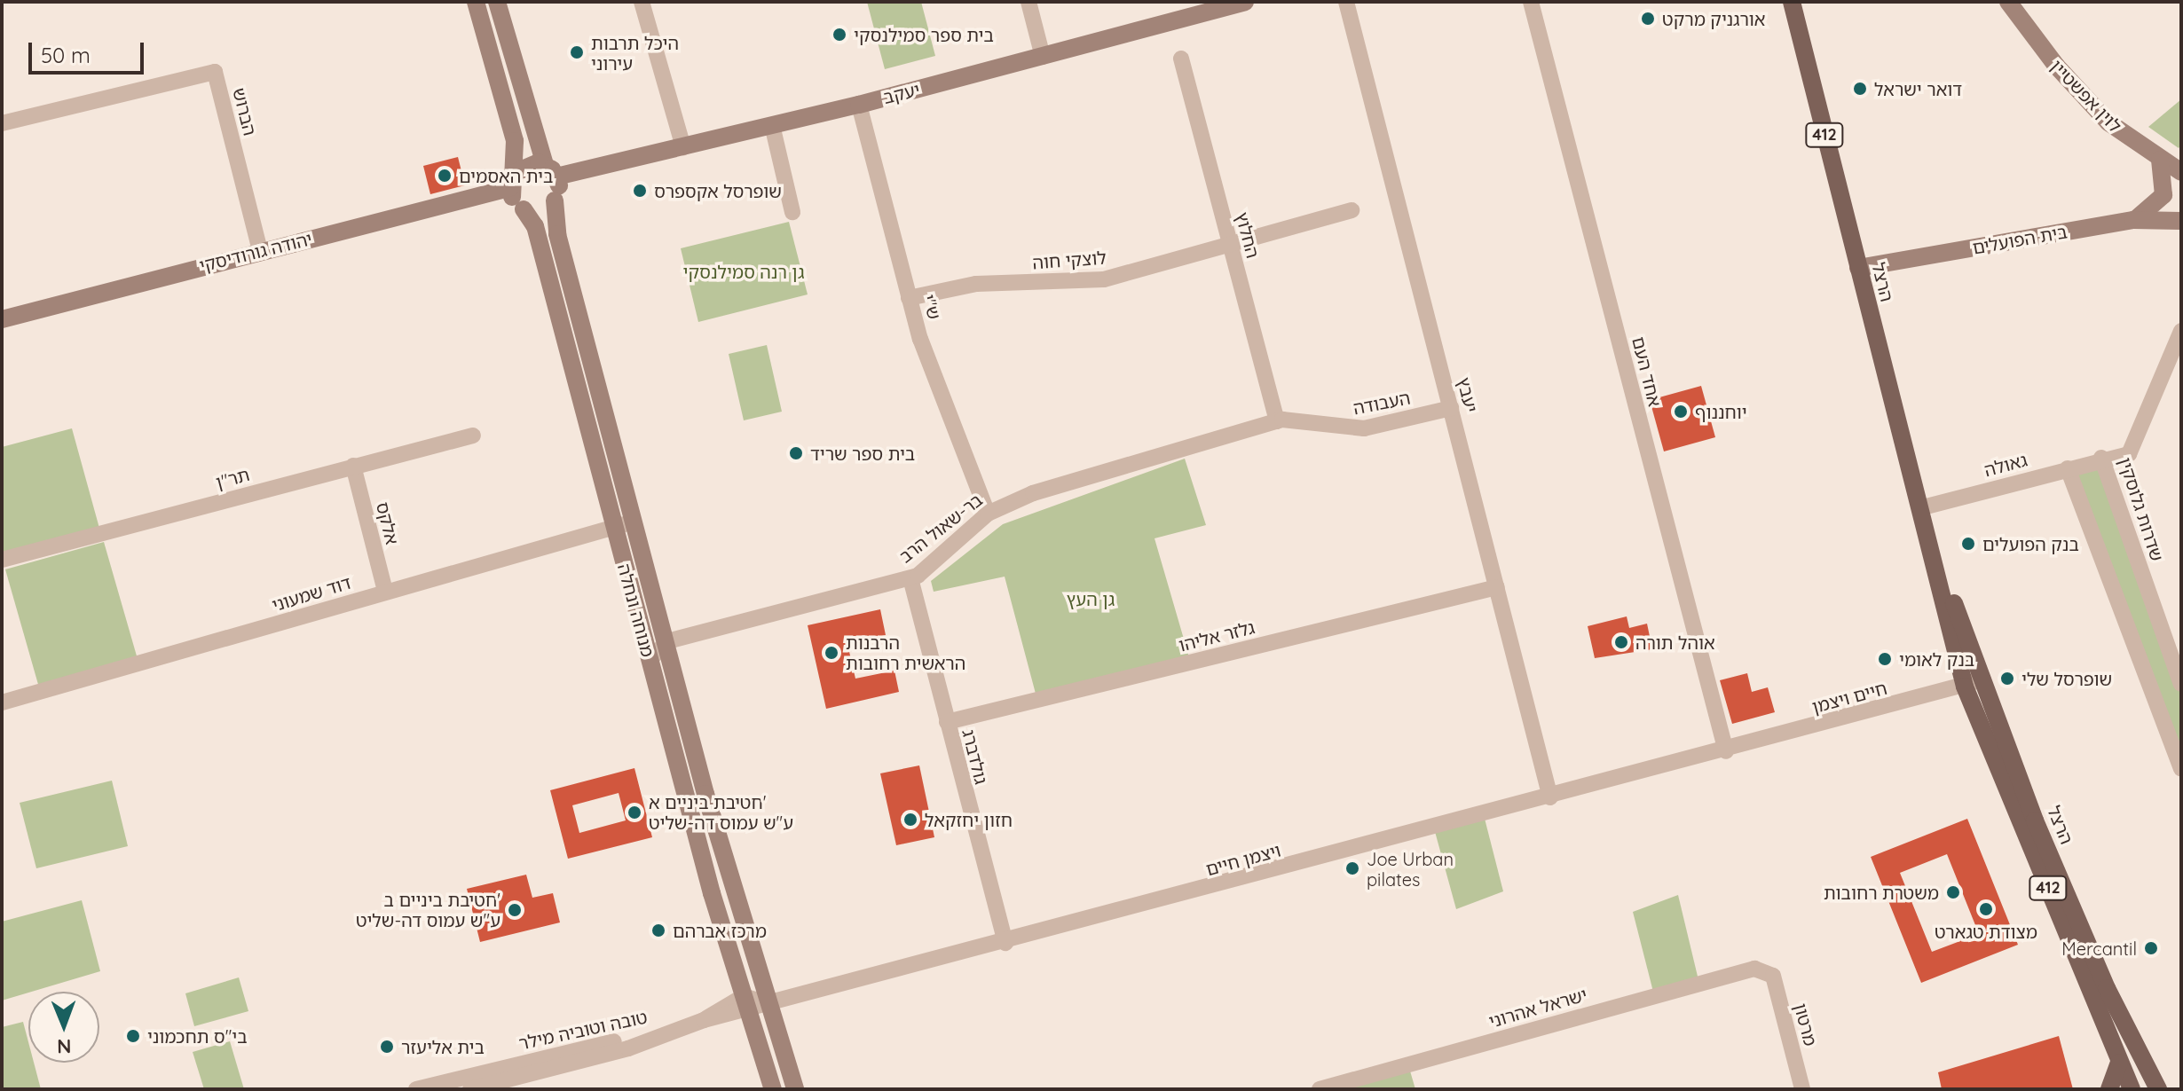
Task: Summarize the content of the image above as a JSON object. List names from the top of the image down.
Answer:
{
  "streets": {
    "main road": ["412", "הרצל"],
    "street": [
      "יעקב",
      "לוין אפשטיין",
      "הברוש",
      "החלוץ",
      "בית הפועלים",
      "יהודה גורודיסקי",
      "לוצקי חוה",
      "ש\"י",
      "אחד העם",
      "יעבץ",
      "העבודה",
      "גאולה",
      "תר\"ן",
      "שדרות גלוסקין",
      "אלקס",
      "בר-שאול הרב",
      "דוד שמעוני",
      "מנוחה ונחלה",
      "גלזר אליהו",
      "חיים ויצמן",
      "גולדברג",
      "ויצמן חיים",
      "ישראל אהרוני",
      "מרטון",
      "טובה וטוביה מילר"
    ]
  },
  "crossings": [
    ["יעקב", "יהודה גורודיסקי"],
    ["יעקב", "ש\"י"],
    ["יעקב", "מנוחה ונחלה"],
    ["הברוש", "יהודה גורודיסקי"],
    ["החלוץ", "לוצקי חוה"],
    ["החלוץ", "העבודה"],
    ["החלוץ", "בר-שאול הרב"],
    ["בית הפועלים", "הרצל"],
    ["יהודה גורודיסקי", "מנוחה ונחלה"],
    ["לוצקי חוה", "ש\"י"],
    ["הרצל", "גאולה"],
    ["הרצל", "חיים ויצמן"],
    ["ש\"י", "בר-שאול הרב"],
    ["אחד העם", "חיים ויצמן"],
    ["אחד העם", "ויצמן חיים"],
    ["יעבץ", "העבודה"],
    ["יעבץ", "גלזר אליהו"],
    ["יעבץ", "ויצמן חיים"],
    ["העבודה", "בר-שאול הרב"],
    ["גאולה", "שדרות גלוסקין"],
    ["תר\"ן", "אלקס"],
    ["אלקס", "דוד שמעוני"],
    ["בר-שאול הרב", "מנוחה ונחלה"],
    ["בר-שאול הרב", "גולדברג"],
    ["דוד שמעוני", "מנוחה ונחלה"],
    ["מנוחה ונחלה", "ויצמן חיים"],
    ["מנוחה ונחלה", "טובה וטוביה מילר"],
    ["גלזר אליהו", "גולדברג"],
    ["חיים ויצמן", "ויצמן חיים"],
    ["גולדברג", "ויצמן חיים"],
    ["ויצמן חיים", "טובה וטוביה מילר"],
    ["ישראל אהרוני", "מרטון"]
  ],
  "parks": ["גן רנה סמילנסקי", "גן העץ"],
  "places": [
    "אורגניק מרקט",
    "בית ספר סמילנסקי",
    "היכל תרבות עירוני",
    "דואר ישראל",
    "בית האסמים",
    "שופרסל אקספרס",
    "יוחננוף",
    "בית ספר שריד",
    "בנק הפועלים",
    "אוהל תורה",
    "הרבנות הראשית רחובות",
    "בנק לאומי",
    "שופרסל שלי",
    "חטיבת ביניים א' ע\"ש עמוס דה-שליט",
    "חזון יחזקאל",
    "Joe Urban pilates",
    "משטרת רחובות",
    "מצודת טגארט",
    "חטיבת ביניים ב' ע\"ש עמוס דה-שליט",
    "מרכז אברהם",
    "Mercantil",
    "בי\"ס תחכמוני",
    "בית אליעזר"
  ],
  "scale_bar": "50 m",
  "north": "bottom"
}
